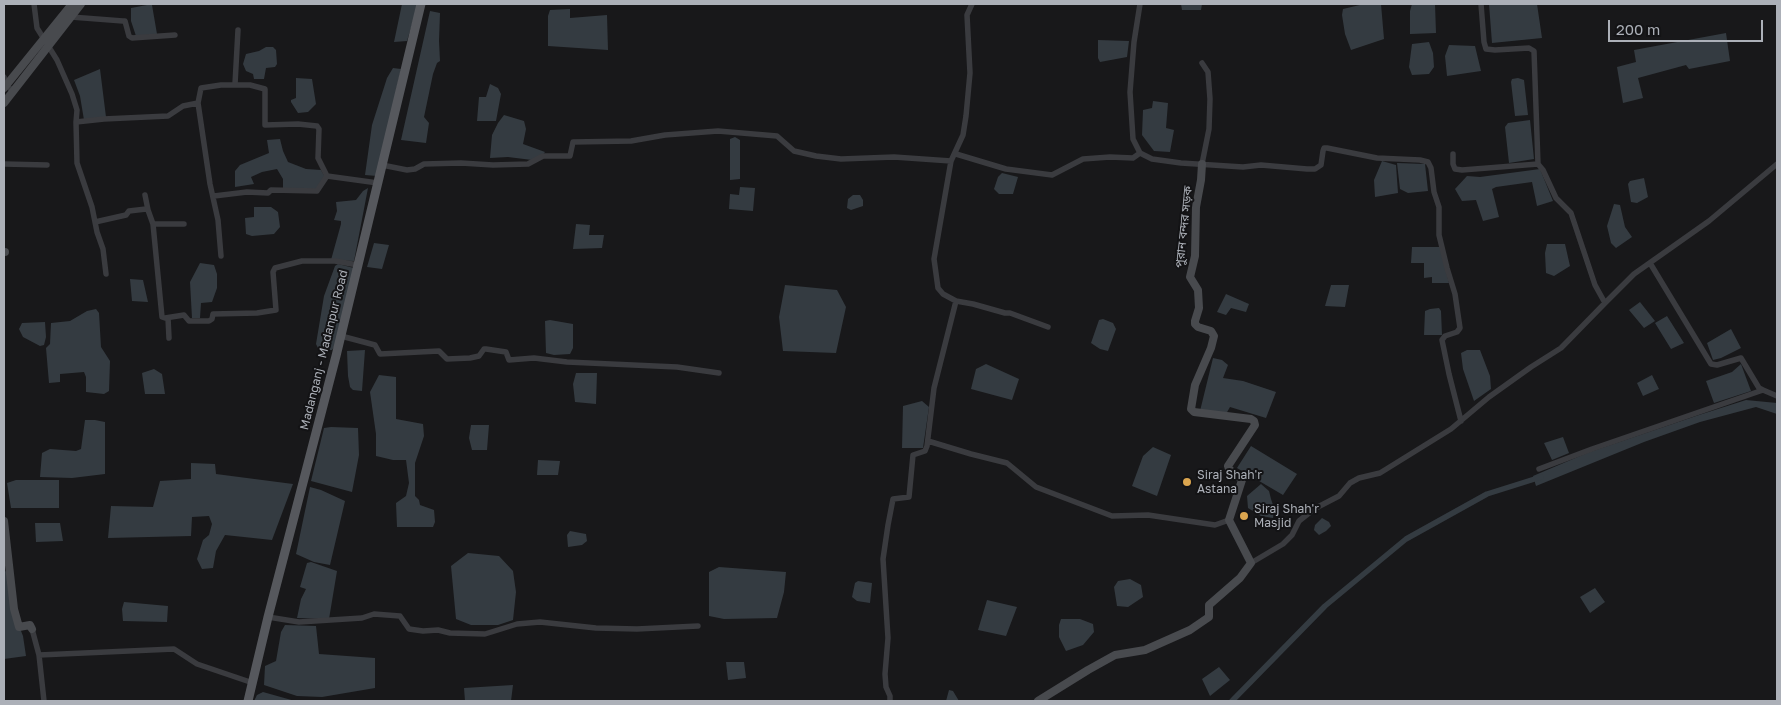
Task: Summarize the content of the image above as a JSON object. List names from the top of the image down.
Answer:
{
  "streets": {
    "main road": ["Madanganj - Madanpur Road"],
    "street": ["পুরান বন্দর সড়ক"]
  },
  "places": ["Siraj Shah'r Astana", "Siraj Shah'r Masjid"],
  "scale_bar": "200 m"
}
